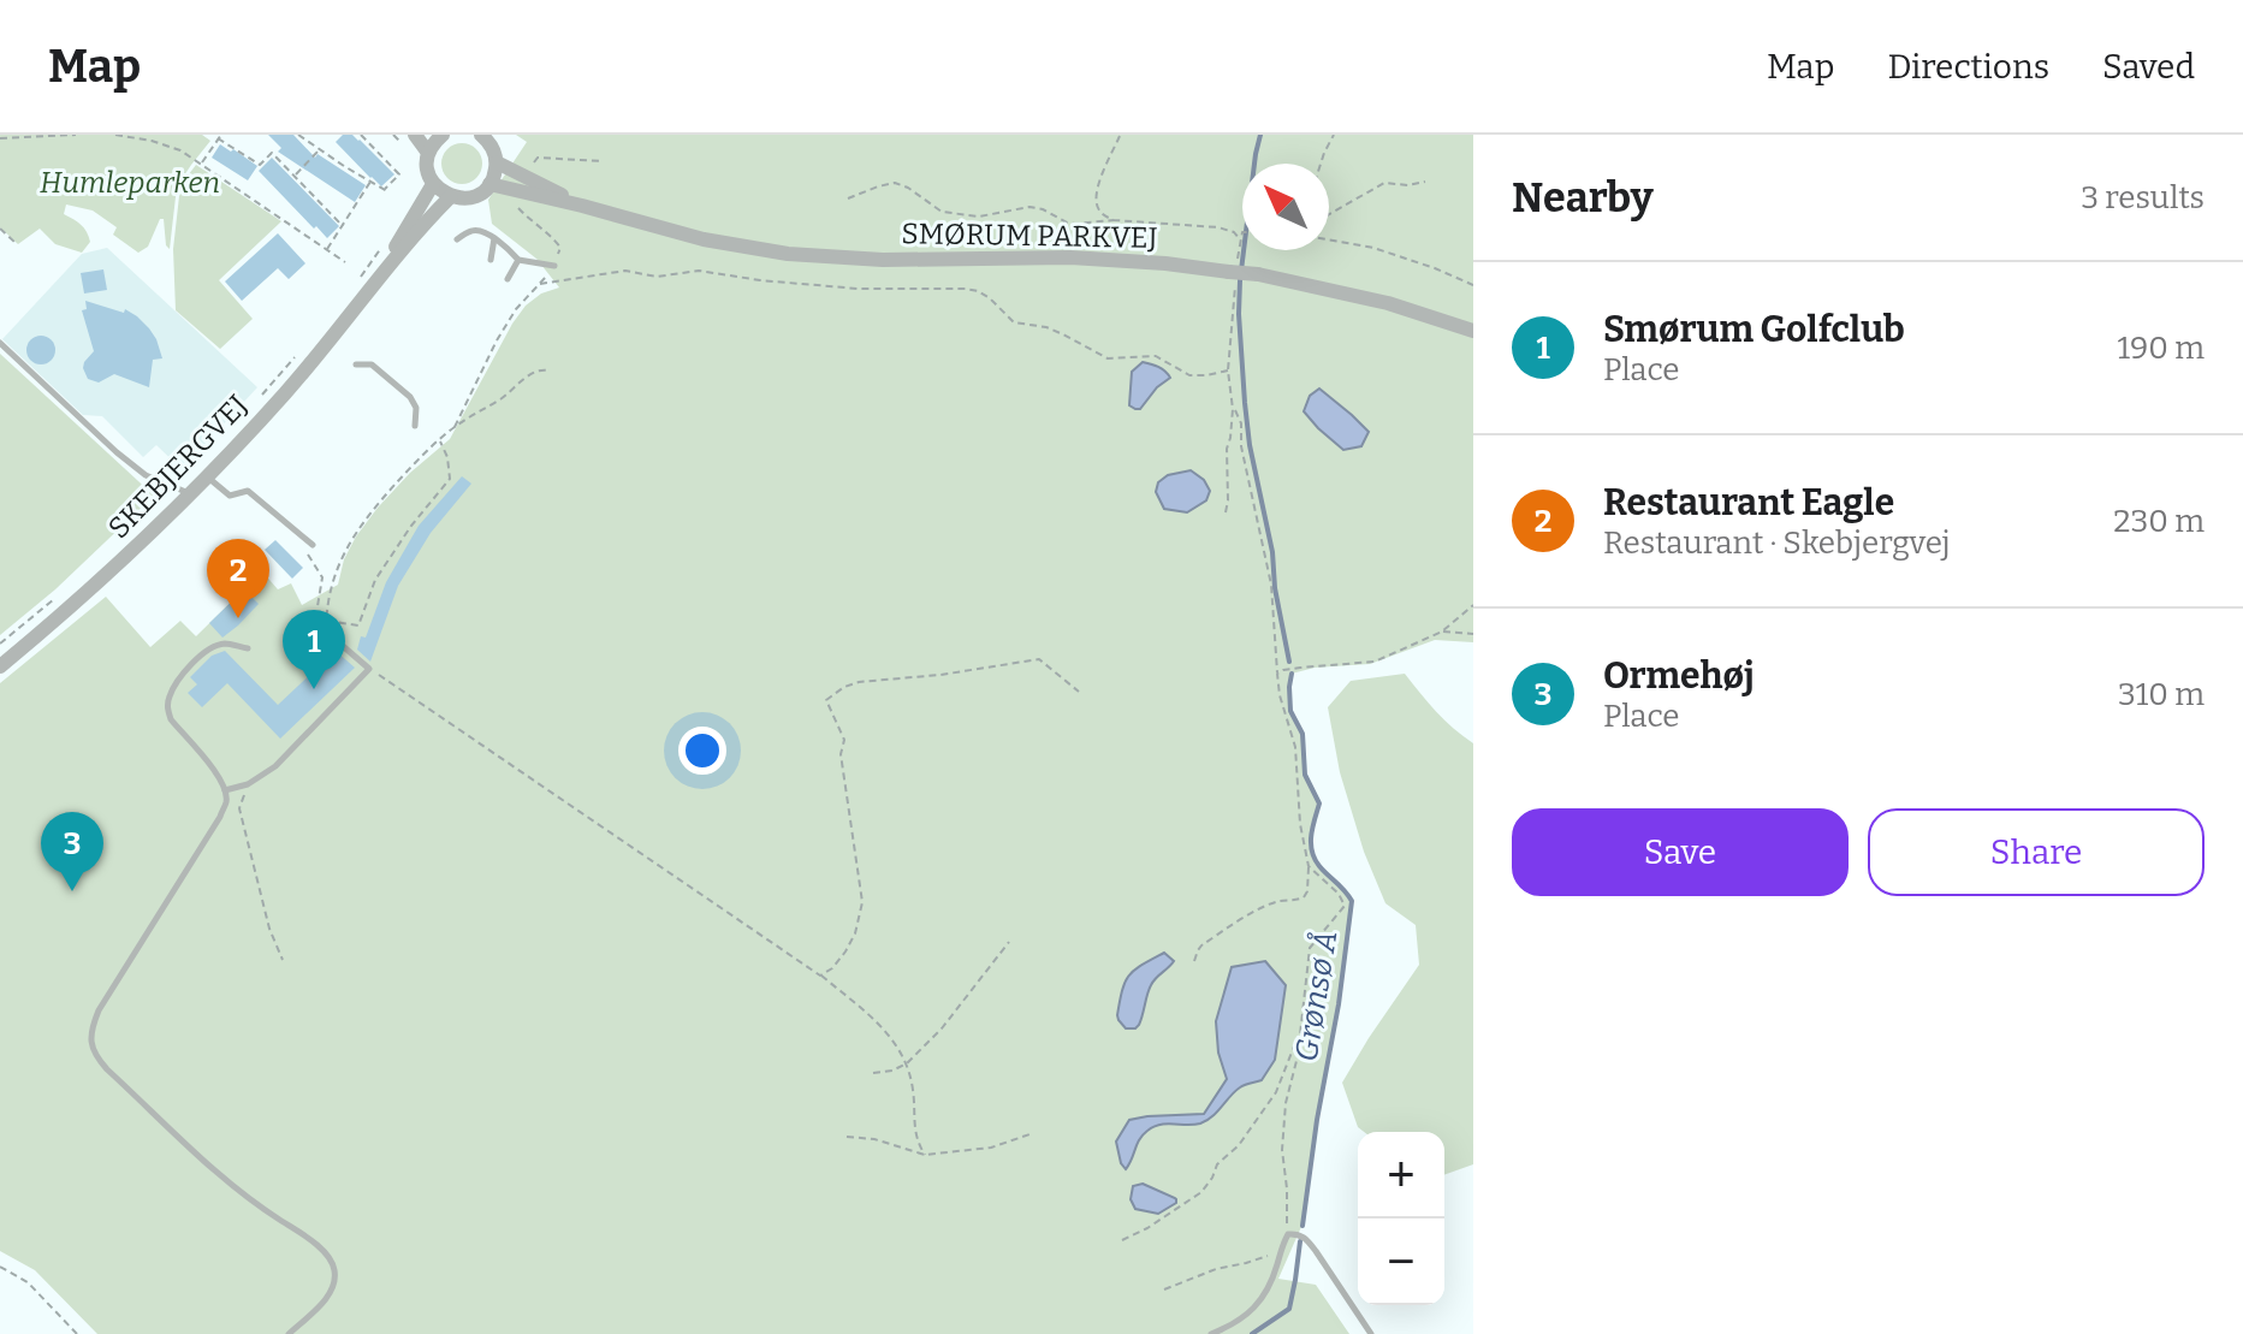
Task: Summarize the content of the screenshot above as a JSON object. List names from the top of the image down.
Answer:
{
  "streets": {
    "street": ["SMØRUM PARKVEJ", "SKEBJERGVEJ"]
  },
  "water": ["Grønsø Å"],
  "parks": ["Humleparken"],
  "north": "top left",
  "page": {
    "header": "Map",
    "nav": ["Map", "Directions", "Saved"],
    "heading": ["Nearby", "3 results"],
    "list": [
      {
        "mark": "1",
        "name": "Smørum Golfclub",
        "note": "Place",
        "value": "190 m"
      },
      {
        "mark": "2",
        "name": "Restaurant Eagle",
        "note": "Restaurant · Skebjergvej",
        "value": "230 m"
      },
      {
        "mark": "3",
        "name": "Ormehøj",
        "note": "Place",
        "value": "310 m"
      }
    ],
    "pins": ["2", "1", "3"],
    "buttons": ["Save", "Share"],
    "map_buttons": ["+", "−"]
  }
}
